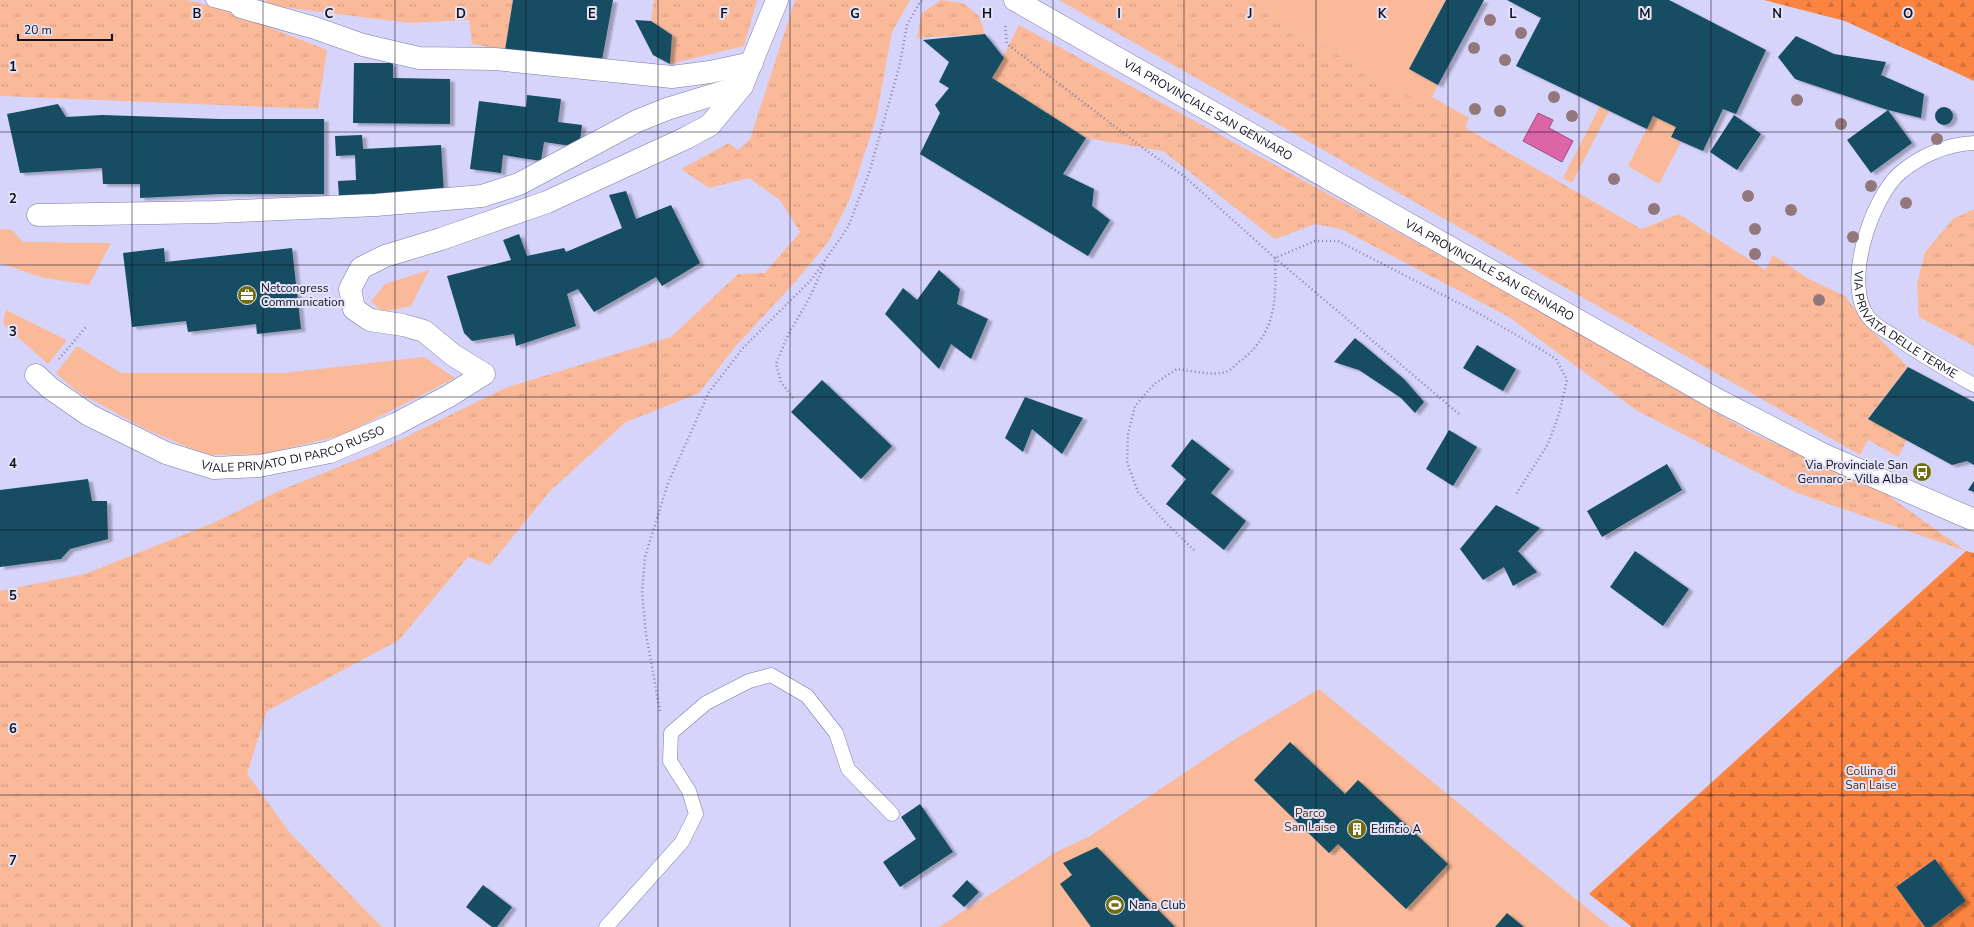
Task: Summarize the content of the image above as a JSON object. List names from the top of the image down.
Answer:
{
  "streets": {
    "street": ["VIA PROVINCIALE SAN GENNARO", "VIALE PRIVATO DI PARCO RUSSO"],
    "lane": ["VIA PRIVATA DELLE TERME"]
  },
  "parks": ["Collina di San Laise", "Parco San Laise"],
  "places": {
    "office": ["Netcongress Communication"],
    "bus stop": ["Via Provinciale San Gennaro - Villa Alba"],
    "building": ["Edificio A"],
    "sports": ["Nana Club"]
  },
  "scale_bar": "20 m",
  "grid": {
    "columns": [
      "B",
      "C",
      "D",
      "E",
      "F",
      "G",
      "H",
      "I",
      "J",
      "K",
      "L",
      "M",
      "N",
      "O"
    ],
    "rows": [
      "1",
      "2",
      "3",
      "4",
      "5",
      "6",
      "7"
    ]
  }
}
